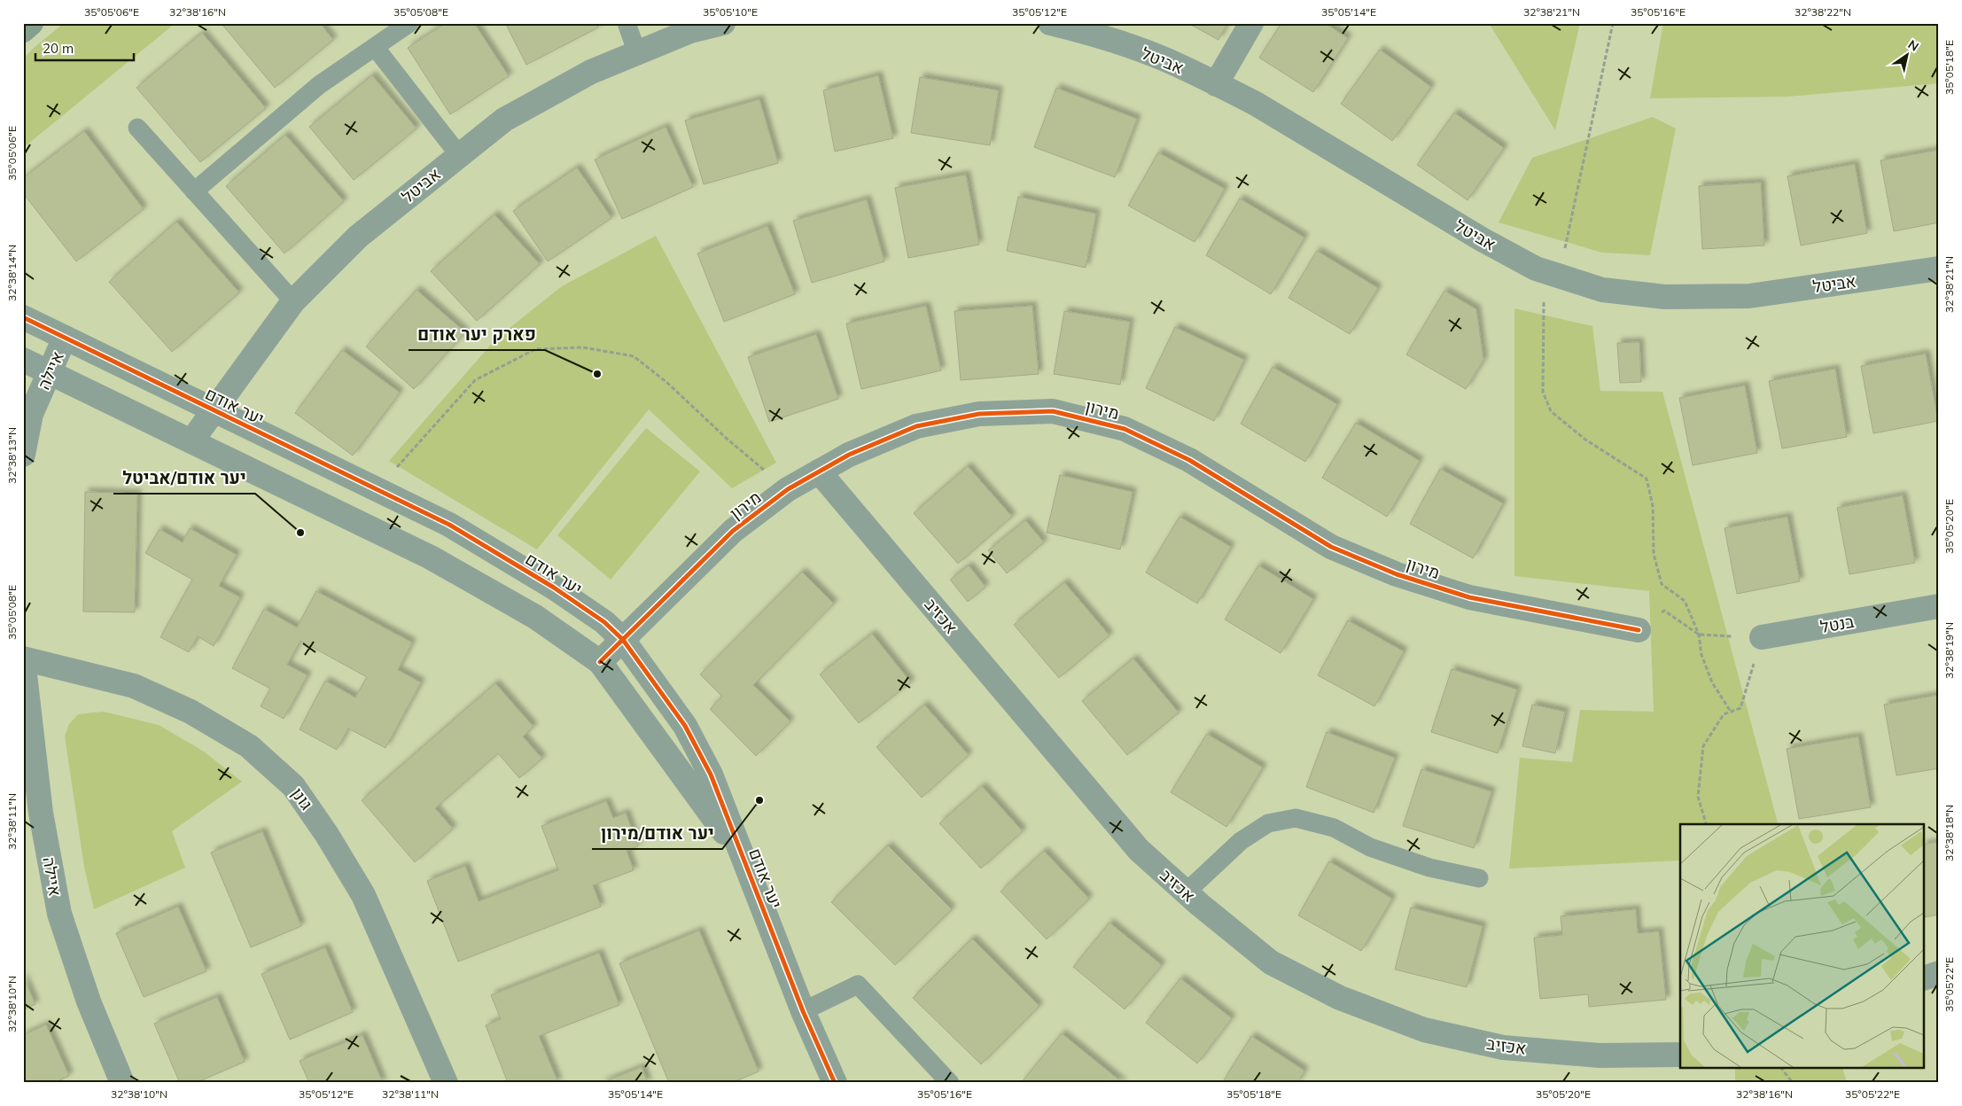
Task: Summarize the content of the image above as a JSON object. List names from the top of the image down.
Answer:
{
  "streets": {
    "street": [
      "אביטל",
      "איילה",
      "יער אודם",
      "מירון",
      "אכזיב",
      "בנטל",
      "גונן"
    ]
  },
  "crossings": [
    ["אביטל", "יער אודם"],
    ["איילה", "יער אודם"],
    ["איילה", "גונן"],
    ["יער אודם", "מירון"],
    ["מירון", "אכזיב"]
  ],
  "places": ["פארק יער אודם", "יער אודם/אביטל", "יער אודם/מירון"],
  "scale_bar": "20 m",
  "north": "top right",
  "coordinates": [
    "35°05'06\"E",
    "32°38'16\"N",
    "35°05'08\"E",
    "35°05'10\"E",
    "35°05'12\"E",
    "35°05'14\"E",
    "32°38'21\"N",
    "35°05'16\"E",
    "32°38'22\"N",
    "35°05'18\"E",
    "32°38'14\"N",
    "32°38'13\"N",
    "35°05'20\"E",
    "32°38'19\"N",
    "32°38'11\"N",
    "32°38'18\"N",
    "35°05'22\"E",
    "32°38'10\"N"
  ]
}
